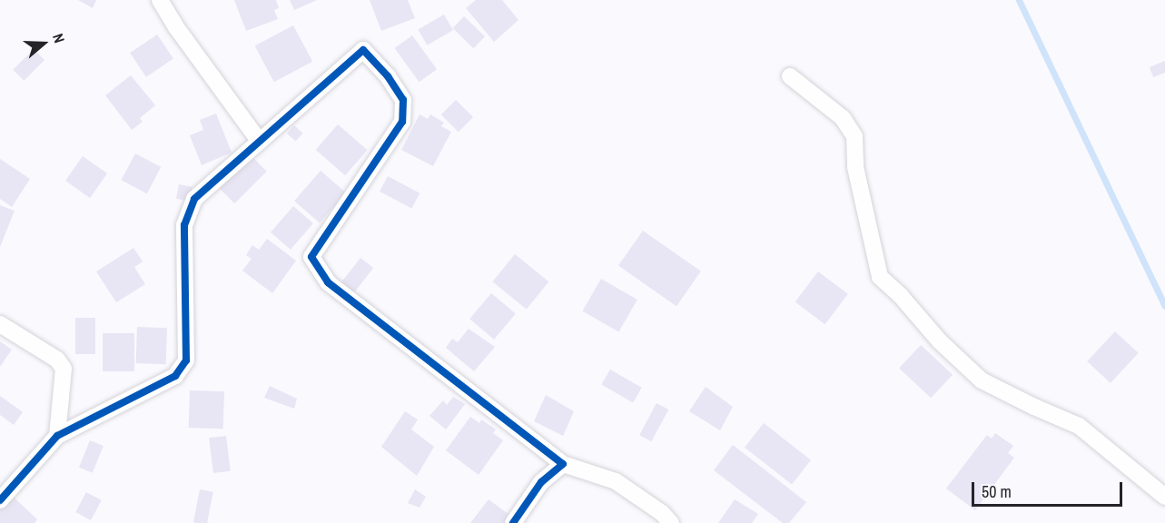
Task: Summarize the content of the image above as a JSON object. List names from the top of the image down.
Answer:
{
  "scale_bar": "50 m",
  "north": "right"
}
